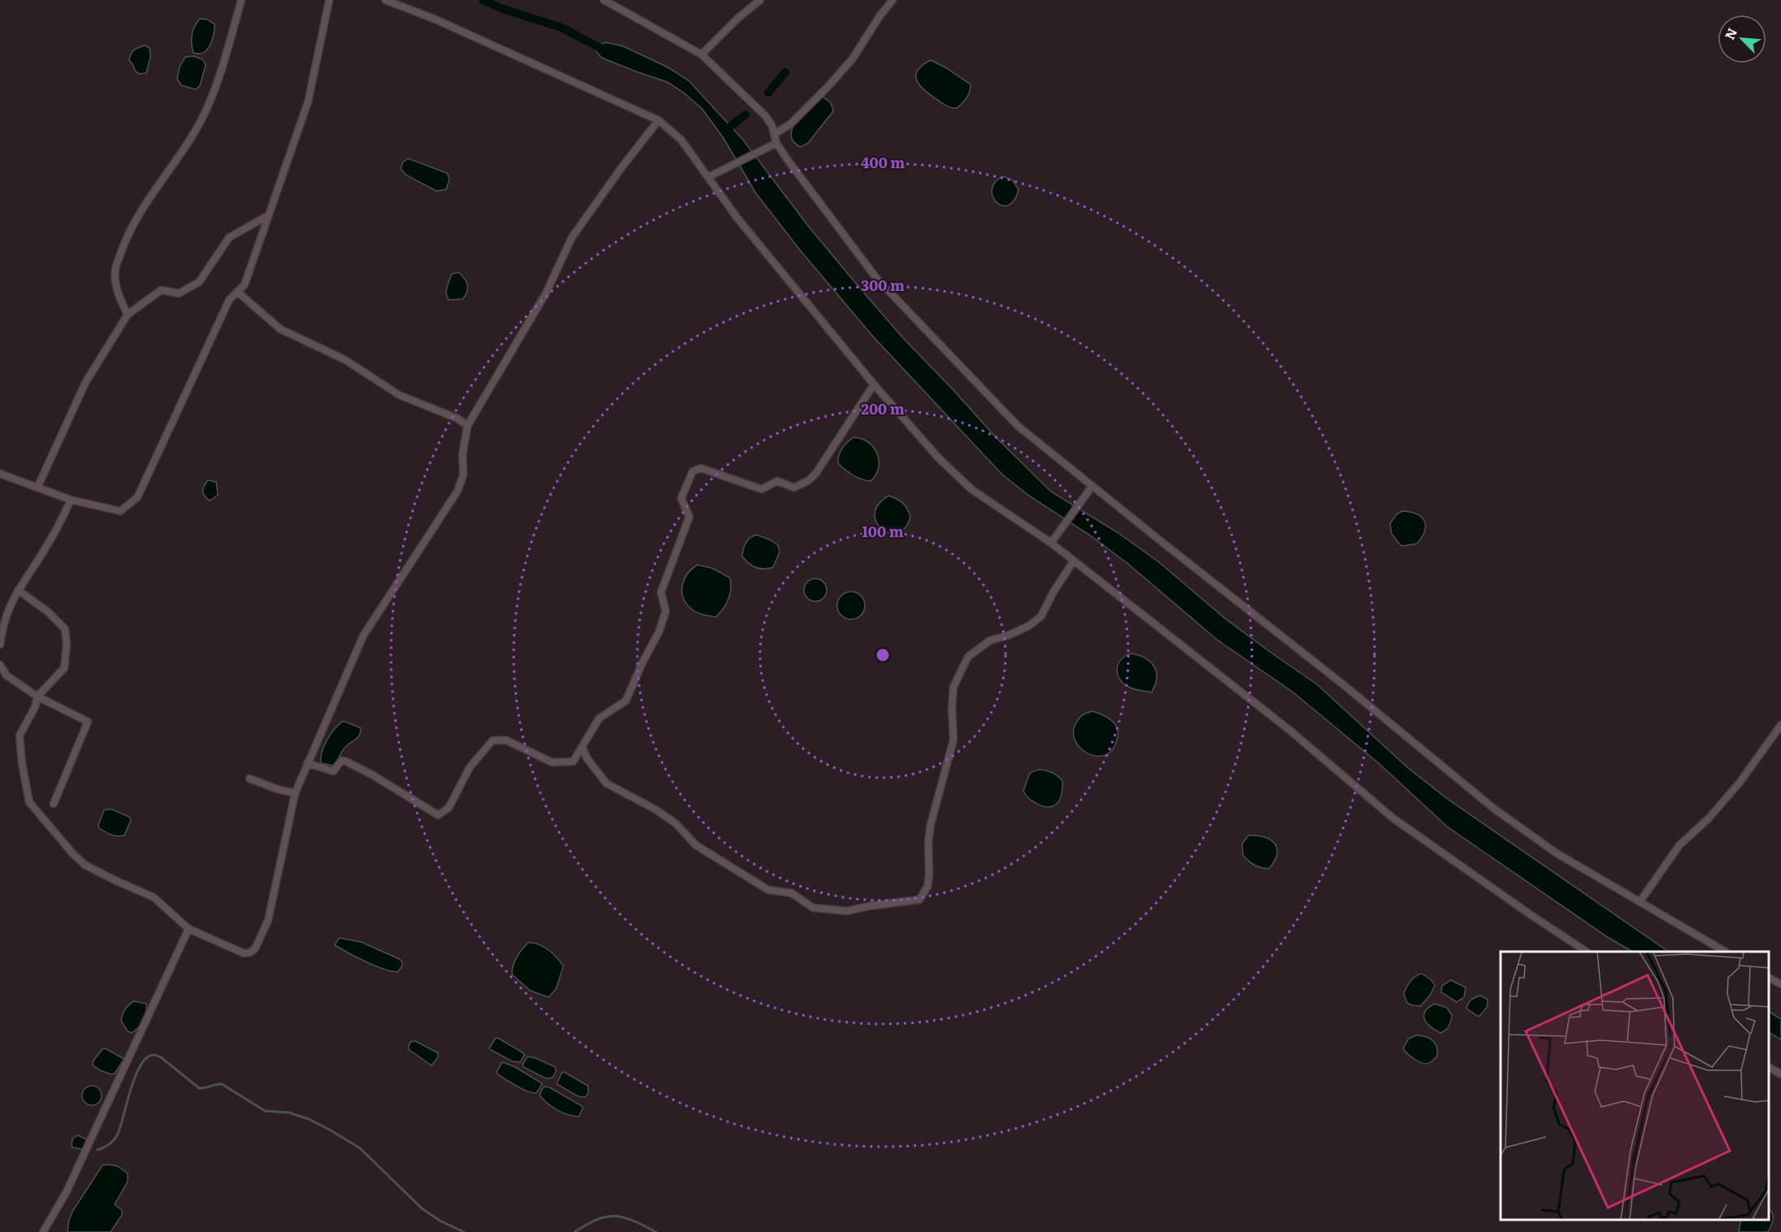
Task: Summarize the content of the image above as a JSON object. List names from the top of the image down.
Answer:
{
  "north": "top left",
  "rings": [
    "400 m",
    "300 m",
    "200 m",
    "100 m"
  ]
}
